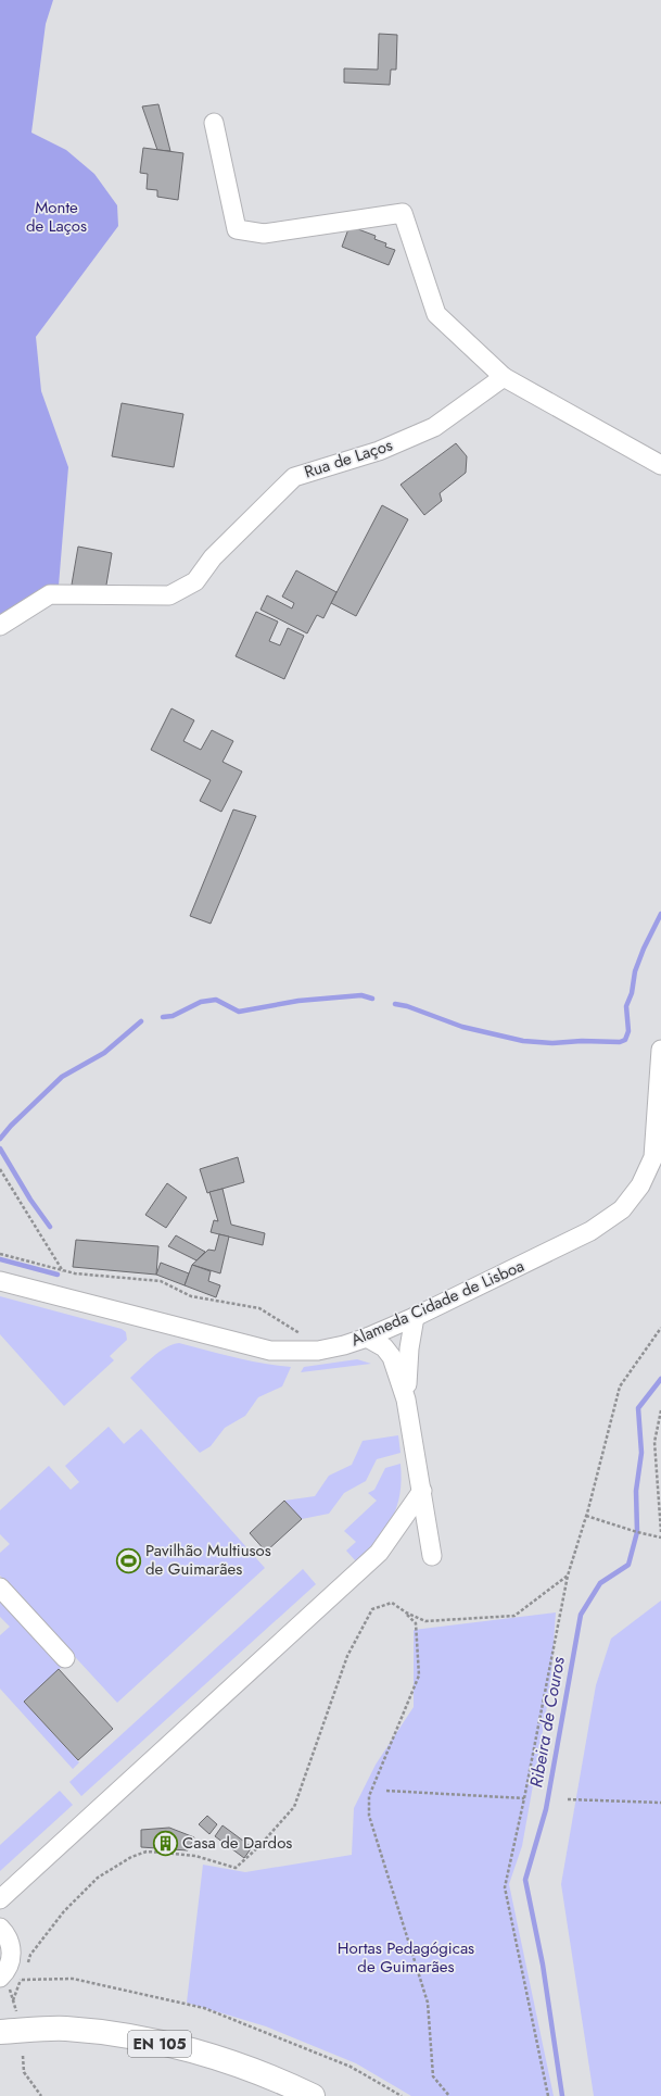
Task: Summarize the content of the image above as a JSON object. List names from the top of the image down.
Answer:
{
  "streets": {
    "highway": ["EN 105"],
    "street": ["Rua de Laços", "Alameda Cidade de Lisboa"]
  },
  "water": ["Ribeira de Couros"],
  "parks": ["Monte de Laços", "Hortas Pedagógicas de Guimarães"],
  "places": {
    "sports": ["Pavilhão Multiusos de Guimarães"],
    "building": ["Casa de Dardos"]
  }
}
